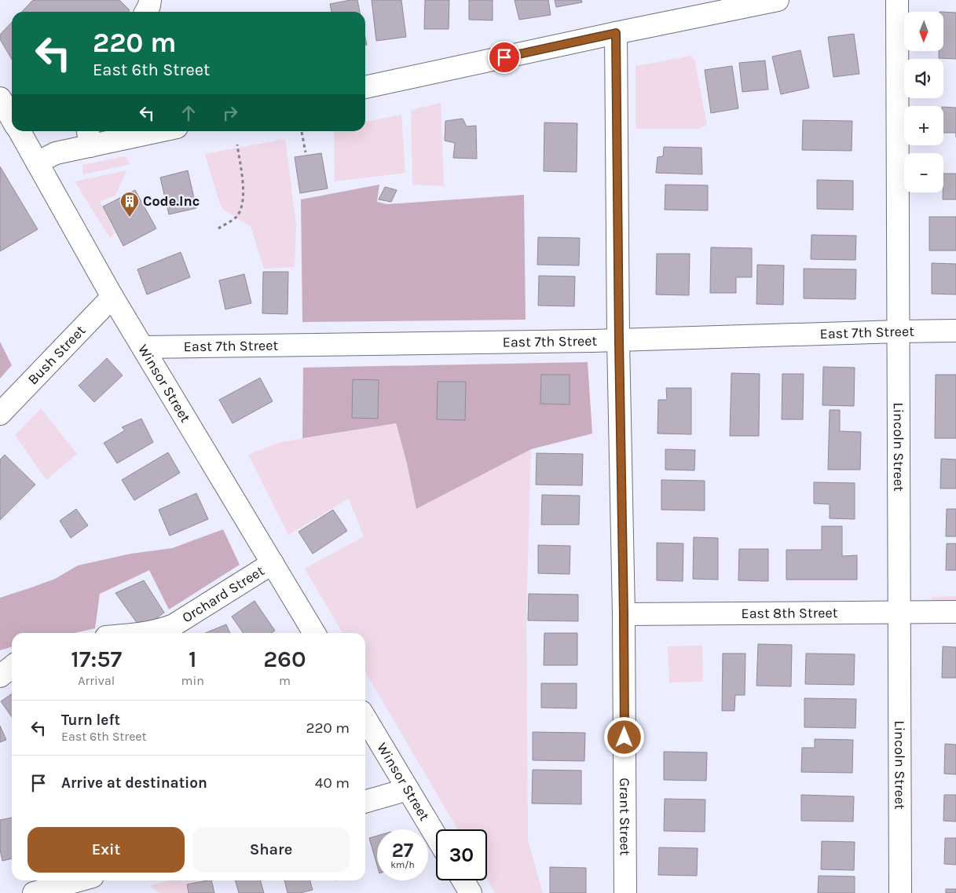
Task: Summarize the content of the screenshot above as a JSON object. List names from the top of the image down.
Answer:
{
  "streets": {
    "street": [
      "East 7th Street",
      "Bush Street",
      "Winsor Street",
      "Lincoln Street",
      "Orchard Street",
      "East 8th Street",
      "Grant Street"
    ]
  },
  "crossings": [
    ["East 7th Street", "Winsor Street"],
    ["East 7th Street", "Lincoln Street"],
    ["East 7th Street", "Grant Street"],
    ["Bush Street", "Winsor Street"],
    ["Winsor Street", "Orchard Street"],
    ["Lincoln Street", "East 8th Street"],
    ["East 8th Street", "Grant Street"]
  ],
  "places": {
    "building": ["Code.Inc"]
  },
  "north": "bottom",
  "page": {
    "map_buttons": ["+", "−"],
    "turn": ["220 m", "East 6th Street"],
    "eta": [
      "17:57",
      "Arrival",
      "1",
      "min",
      "260",
      "m"
    ],
    "list": [
      {
        "name": "Turn left",
        "note": "East 6th Street",
        "value": "220 m"
      },
      {
        "name": "Arrive at destination",
        "value": "40 m"
      }
    ],
    "buttons": ["Exit", "Share"],
    "speed": "27 km/h",
    "limit": "30"
  }
}
